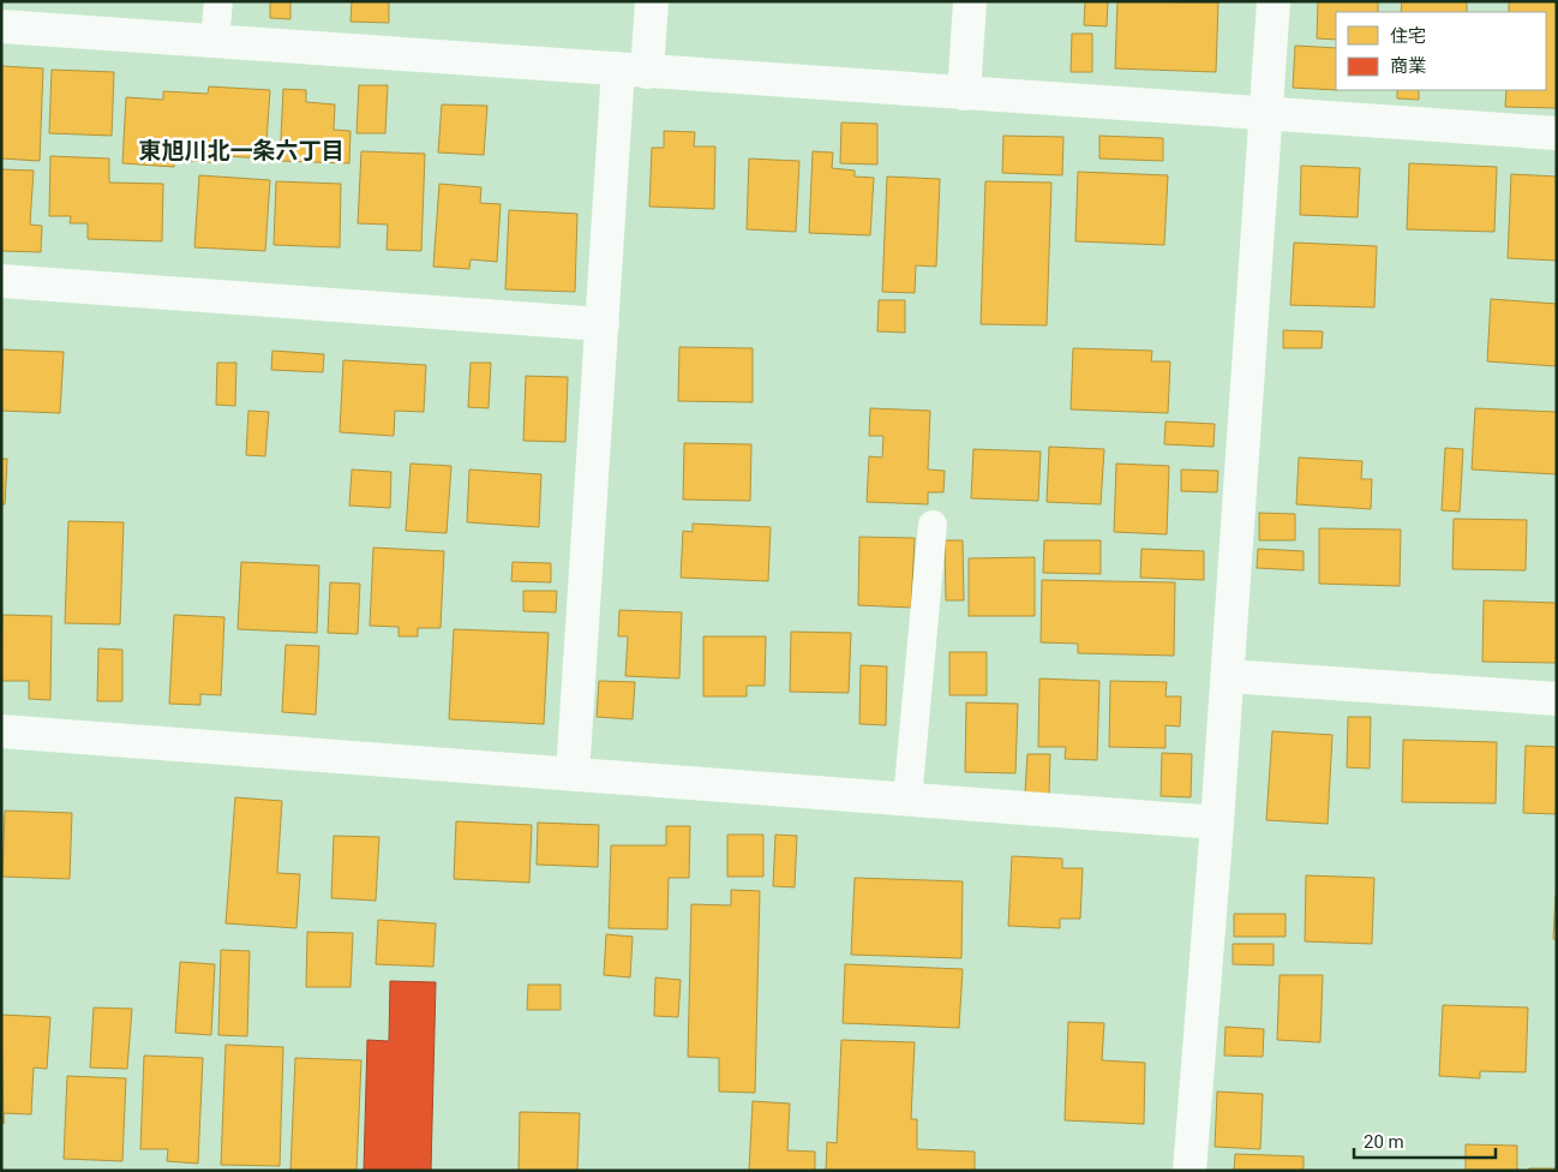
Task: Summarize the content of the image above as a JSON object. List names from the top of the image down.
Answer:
{
  "districts": ["東旭川北一条六丁目"],
  "legend": ["住宅", "商業"],
  "scale_bar": "20 m"
}
